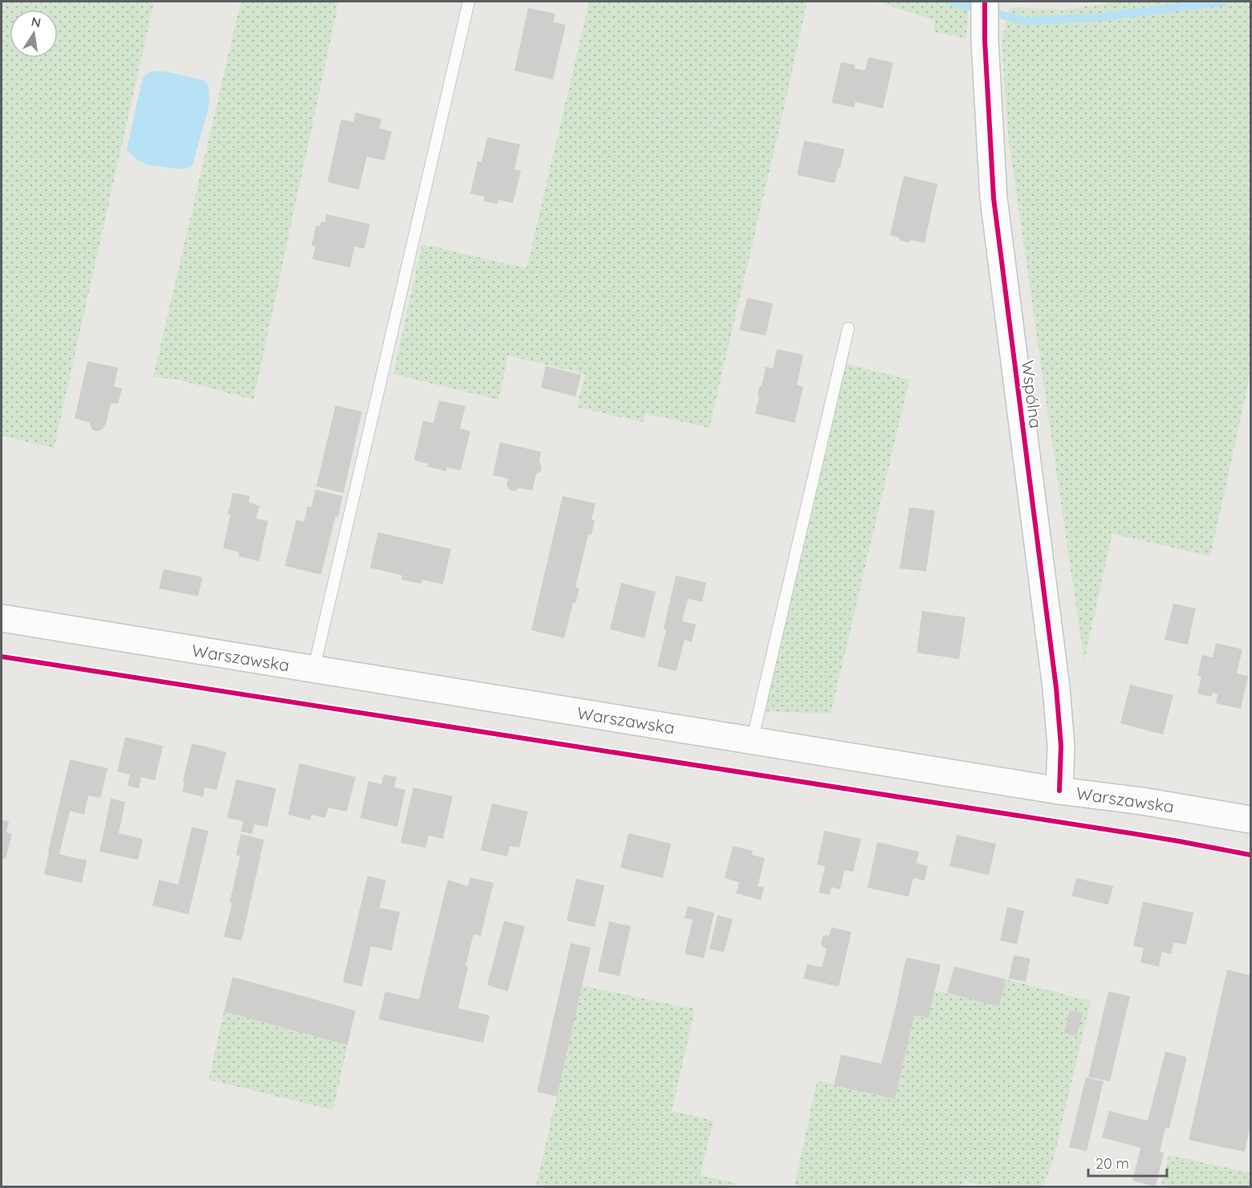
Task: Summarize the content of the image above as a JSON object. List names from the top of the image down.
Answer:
{
  "streets": {
    "main road": ["Wspólna", "Warszawska"]
  },
  "crossings": [
    ["Wspólna", "Warszawska"]
  ],
  "scale_bar": "20 m",
  "north": "top"
}
